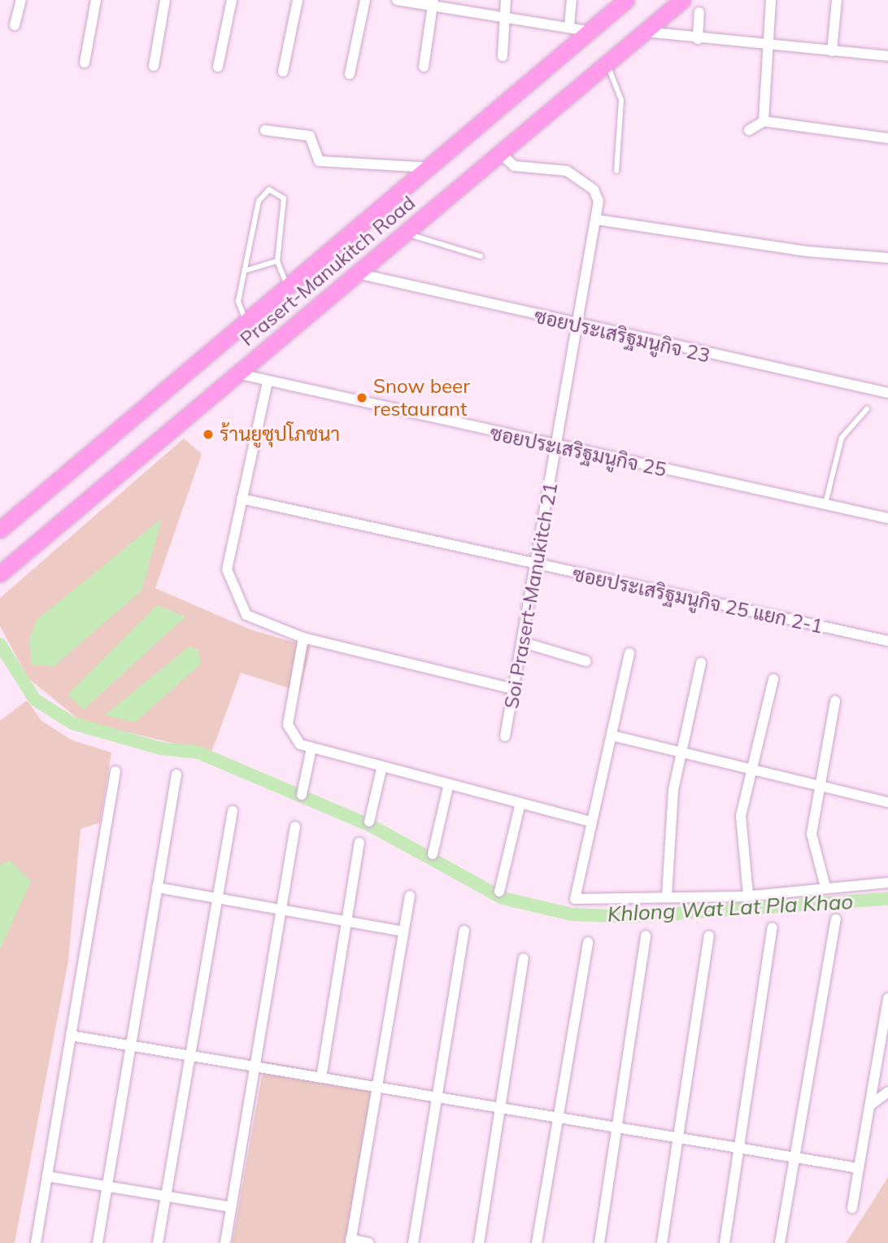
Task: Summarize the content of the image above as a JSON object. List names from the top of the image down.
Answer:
{
  "streets": {
    "main road": ["Prasert-Manukitch Road"],
    "street": [
      "ซอยประเสริฐมนูกิจ 23",
      "ซอยประเสริฐมนูกิจ 25",
      "Soi Prasert-Manukitch 21",
      "ซอยประเสริฐมนูกิจ 25 แยก 2-1"
    ]
  },
  "crossings": [
    ["Prasert-Manukitch Road", "ซอยประเสริฐมนูกิจ 23"],
    ["Prasert-Manukitch Road", "ซอยประเสริฐมนูกิจ 25"],
    ["Prasert-Manukitch Road", "Soi Prasert-Manukitch 21"],
    ["ซอยประเสริฐมนูกิจ 23", "Soi Prasert-Manukitch 21"],
    ["ซอยประเสริฐมนูกิจ 25", "Soi Prasert-Manukitch 21"],
    ["Soi Prasert-Manukitch 21", "ซอยประเสริฐมนูกิจ 25 แยก 2-1"]
  ],
  "water": ["Khlong Wat Lat Pla Khao"],
  "places": ["Snow beer restaurant", "ร้านยูซุปโภชนา"]
}
